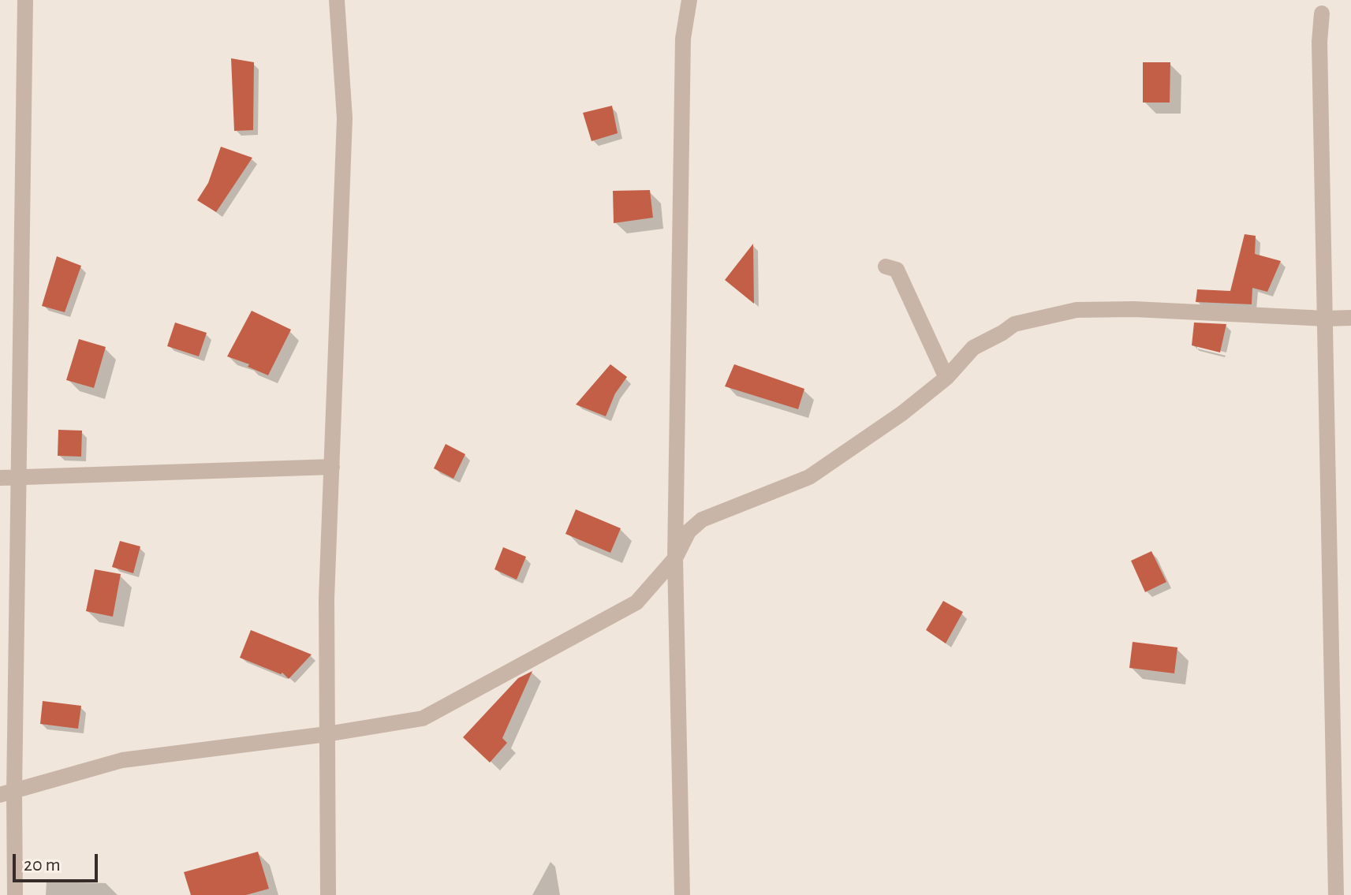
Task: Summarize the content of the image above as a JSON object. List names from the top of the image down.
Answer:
{
  "scale_bar": "20 m"
}
